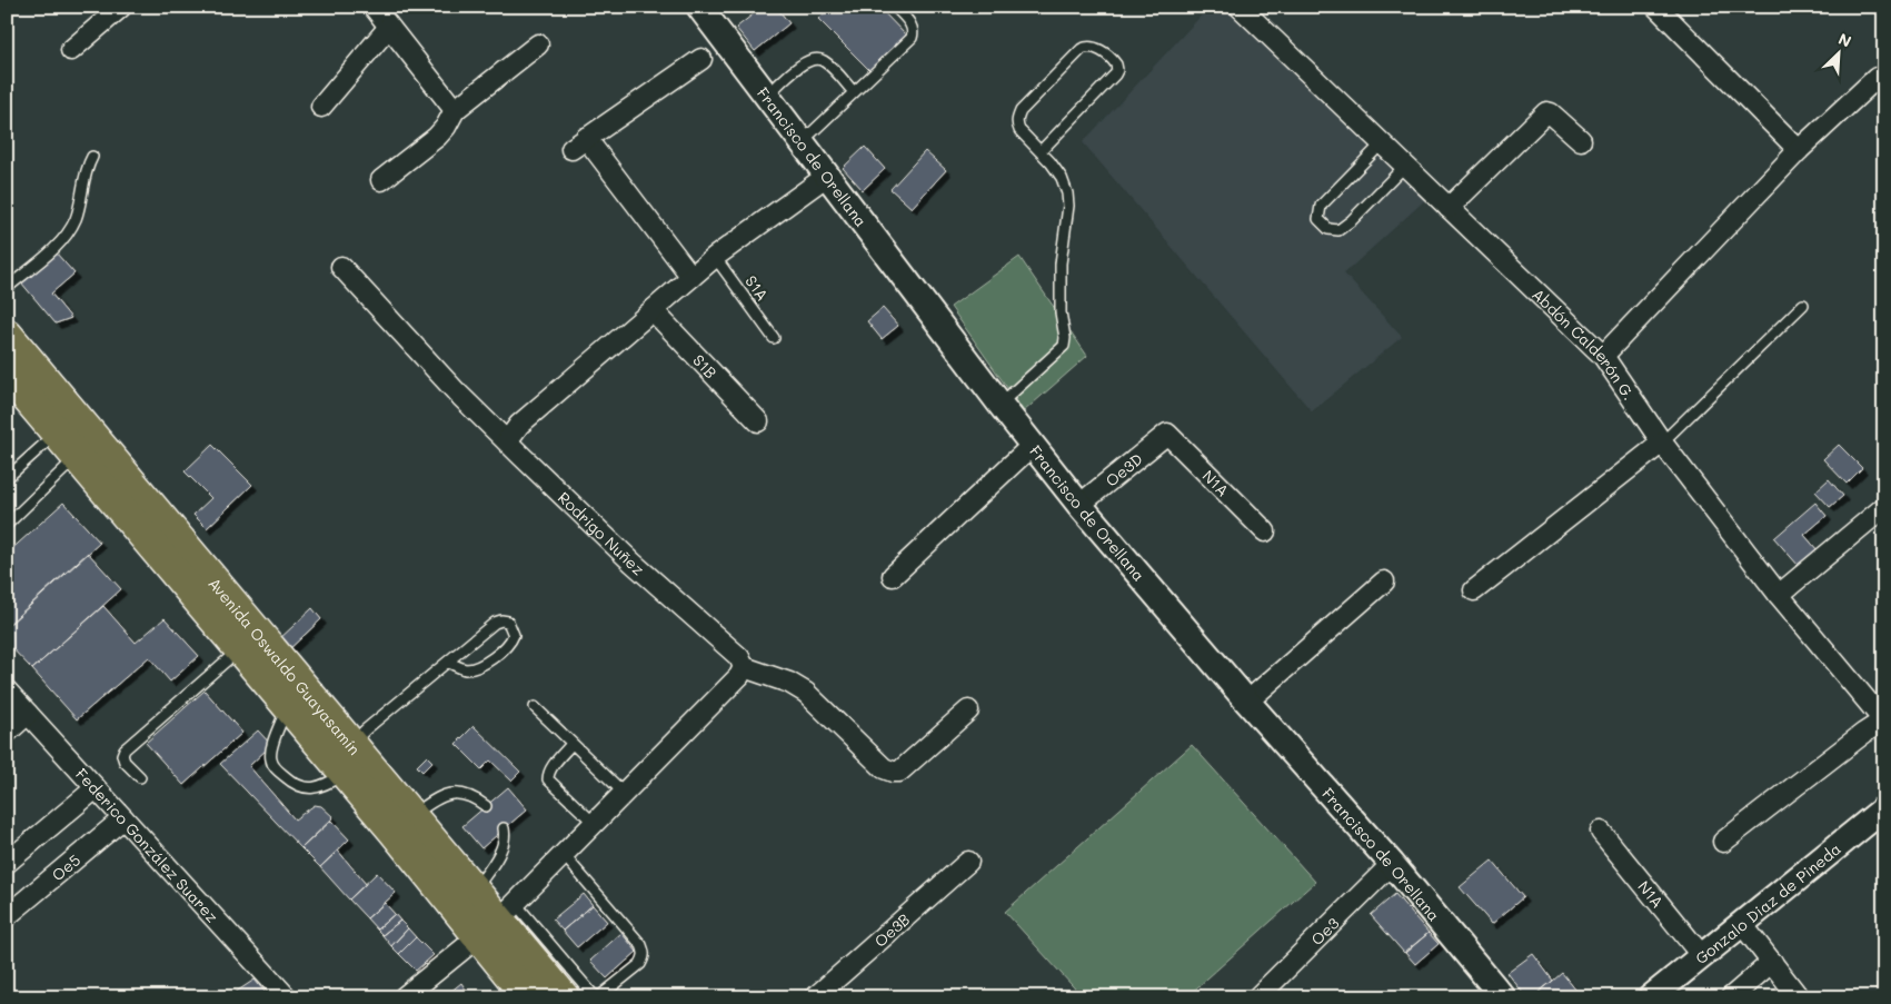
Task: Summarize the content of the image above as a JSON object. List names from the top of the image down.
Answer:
{
  "streets": {
    "main road": ["Avenida Oswaldo Guayasamín"],
    "street": [
      "Francisco de Orellana",
      "Abdón Calderón G.",
      "S1B",
      "Oe3D",
      "N1A",
      "Rodrigo Nuñez",
      "Federico González Suarez",
      "Oe5",
      "Gonzalo Diaz de Pineda",
      "Oe3B",
      "Oe3"
    ],
    "lane": ["S1A"]
  },
  "crossings": [
    ["Francisco de Orellana", "Oe3D"],
    ["Francisco de Orellana", "Oe3"],
    ["Oe3D", "N1A"],
    ["N1A", "Gonzalo Diaz de Pineda"],
    ["Federico González Suarez", "Oe5"]
  ],
  "north": "top right"
}
